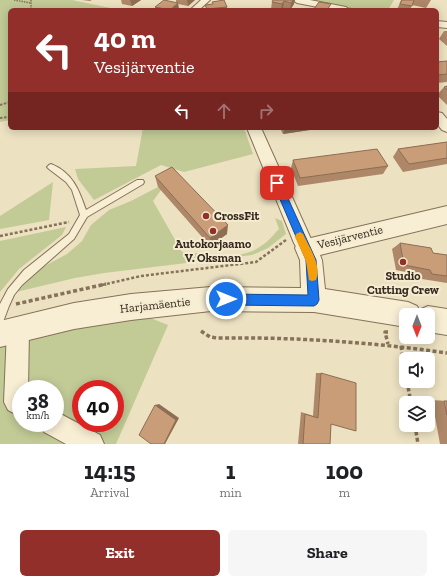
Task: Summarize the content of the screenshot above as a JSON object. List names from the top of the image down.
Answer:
{
  "streets": {
    "street": ["Vesijärventie", "Harjamäentie"]
  },
  "crossings": [
    ["Vesijärventie", "Harjamäentie"]
  ],
  "places": ["CrossFit", "Autokorjaamo V. Oksman", "Studio Cutting Crew"],
  "north": "bottom",
  "page": {
    "turn": ["40 m", "Vesijärventie"],
    "speed": "38 km/h",
    "limit": "40",
    "eta": [
      "14:15",
      "Arrival",
      "1",
      "min",
      "100",
      "m"
    ],
    "buttons": ["Exit", "Share"]
  }
}
